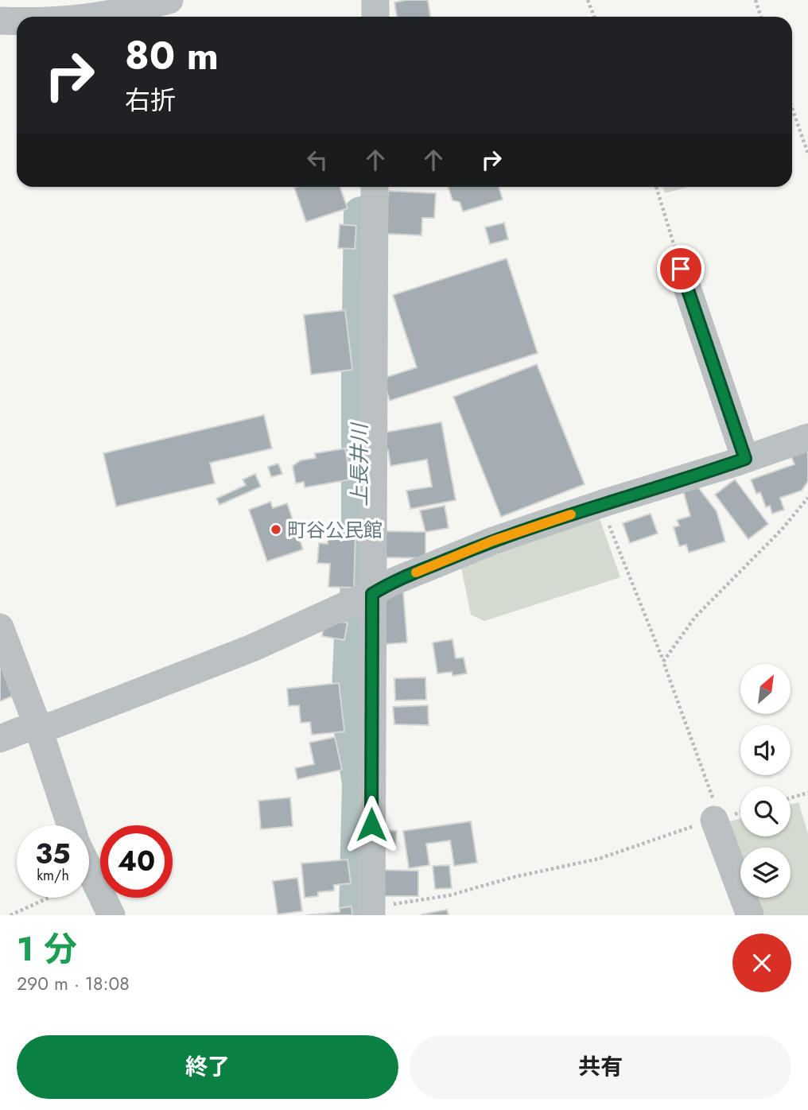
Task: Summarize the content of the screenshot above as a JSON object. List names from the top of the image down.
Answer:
{
  "water": ["上長井川"],
  "places": ["町谷公民館"],
  "north": "top right",
  "page": {
    "turn": ["80 m", "右折"],
    "speed": "35 km/h",
    "limit": "40",
    "heading": ["1 分", "290 m · 18:08"],
    "buttons": ["終了", "共有"]
  }
}
